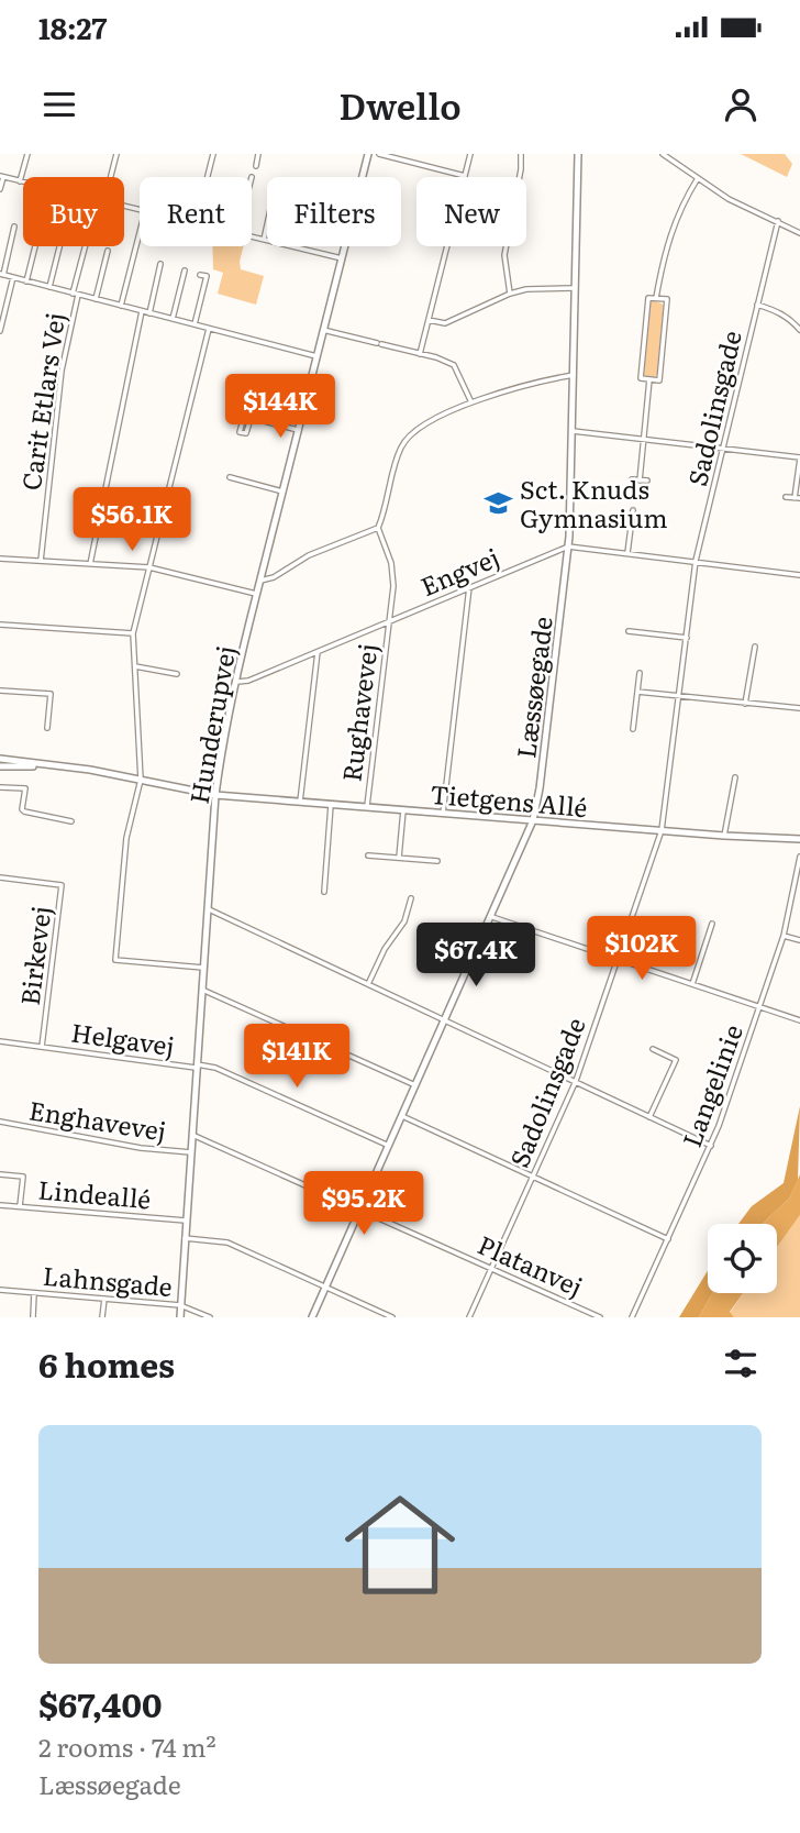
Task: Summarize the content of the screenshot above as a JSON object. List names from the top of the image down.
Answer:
{
  "streets": {
    "street": [
      "Carit Etlars Vej",
      "Sadolinsgade",
      "Engvej",
      "Læssøegade",
      "Rughavevej",
      "Hunderupvej",
      "Tietgens Allé",
      "Birkevej",
      "Helgavej",
      "Langelinie",
      "Enghavevej",
      "Lindeallé",
      "Platanvej",
      "Lahnsgade"
    ]
  },
  "crossings": [
    ["Sadolinsgade", "Engvej"],
    ["Sadolinsgade", "Tietgens Allé"],
    ["Sadolinsgade", "Platanvej"],
    ["Engvej", "Læssøegade"],
    ["Engvej", "Rughavevej"],
    ["Engvej", "Hunderupvej"],
    ["Læssøegade", "Tietgens Allé"],
    ["Læssøegade", "Helgavej"],
    ["Læssøegade", "Platanvej"],
    ["Rughavevej", "Tietgens Allé"],
    ["Hunderupvej", "Tietgens Allé"],
    ["Hunderupvej", "Helgavej"],
    ["Hunderupvej", "Enghavevej"],
    ["Hunderupvej", "Lindeallé"],
    ["Hunderupvej", "Platanvej"],
    ["Hunderupvej", "Lahnsgade"],
    ["Birkevej", "Helgavej"]
  ],
  "places": {
    "school or university": ["Sct. Knuds Gymnasium"]
  },
  "page": {
    "status": "18:27",
    "header": "Dwello",
    "chip": [
      "Buy",
      "Rent",
      "Filters",
      "New"
    ],
    "price": [
      "$144K",
      "$56.1K",
      "$102K",
      "$67.4K",
      "$141K",
      "$95.2K"
    ],
    "heading": "6 homes",
    "list": [
      {
        "name": "$67,400",
        "note": "2 rooms · 74 m² · Læssøegade"
      }
    ]
  }
}
